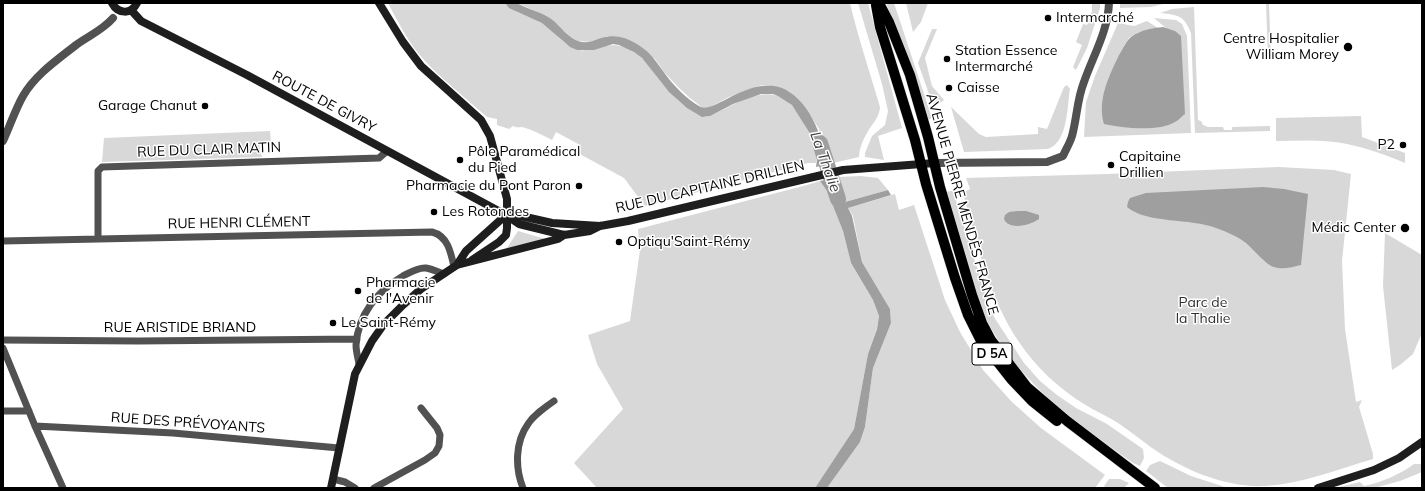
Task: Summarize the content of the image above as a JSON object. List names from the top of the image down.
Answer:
{
  "streets": {
    "main road": [
      "ROUTE DE GIVRY",
      "RUE DU CAPITAINE DRILLIEN",
      "AVENUE PIERRE MENDÈS FRANCE",
      "D 5A"
    ],
    "street": [
      "RUE DU CLAIR MATIN",
      "RUE HENRI CLÉMENT",
      "RUE ARISTIDE BRIAND",
      "RUE DES PRÉVOYANTS"
    ]
  },
  "crossings": [
    ["ROUTE DE GIVRY", "RUE DU CLAIR MATIN"],
    ["RUE DU CLAIR MATIN", "RUE HENRI CLÉMENT"],
    ["RUE DU CAPITAINE DRILLIEN", "AVENUE PIERRE MENDÈS FRANCE"]
  ],
  "water": ["La Thalie"],
  "parks": ["Parc de la Thalie"],
  "places": [
    "Intermarché",
    "Centre Hospitalier William Morey",
    "Station Essence Intermarché",
    "Caisse",
    "Garage Chanut",
    "P2",
    "Pôle Paramédical du Pied",
    "Capitaine Drillien",
    "Pharmacie du Pont Paron",
    "Les Rotondes",
    "Médic Center",
    "Optiqu'Saint-Rémy",
    "Pharmacie de l'Avenir",
    "Le Saint-Rémy"
  ]
}
